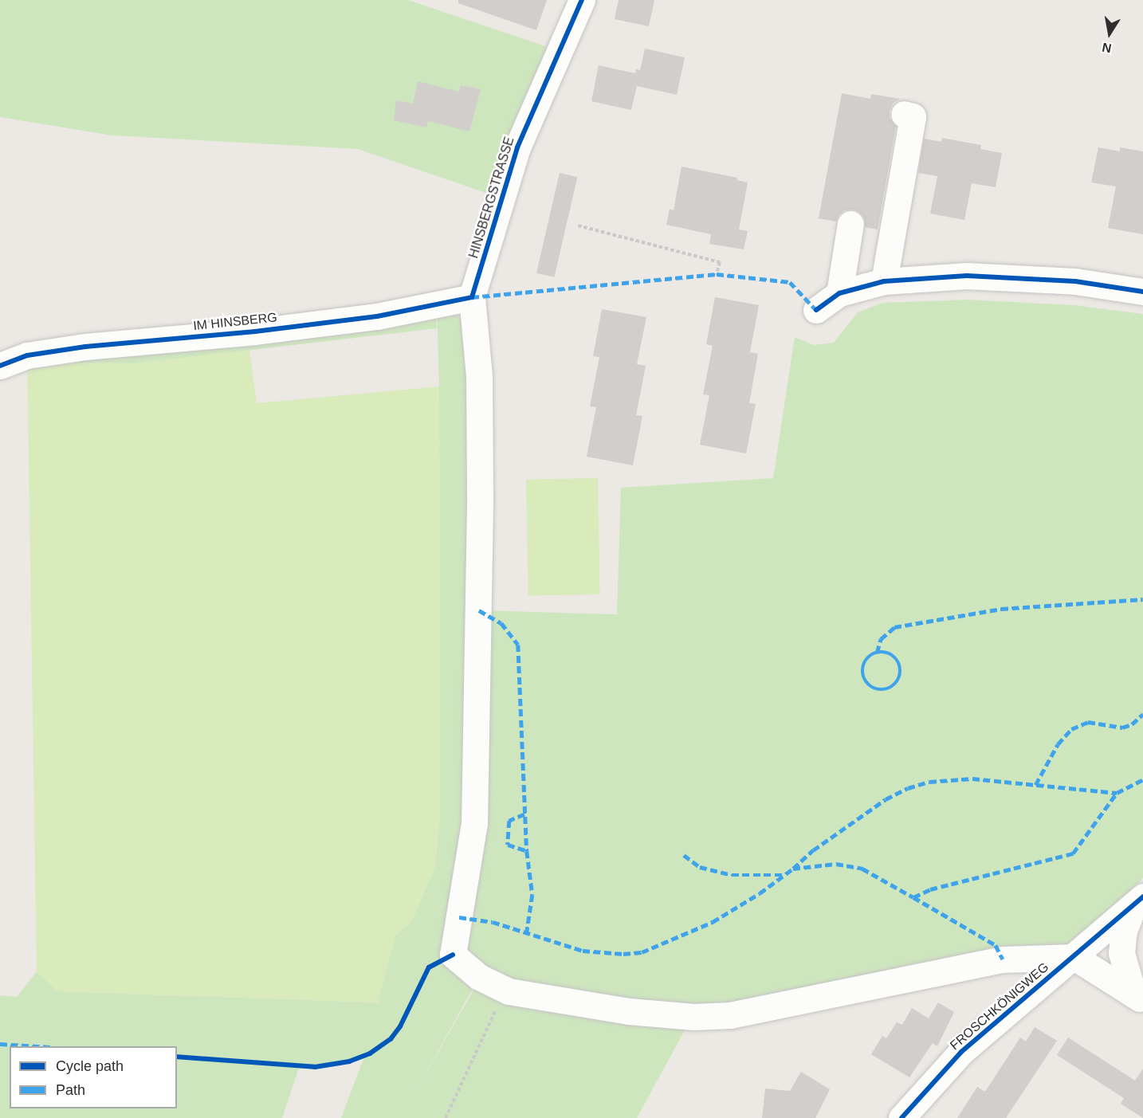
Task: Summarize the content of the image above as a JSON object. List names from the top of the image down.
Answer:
{
  "streets": {
    "street": ["HINSBERGSTRASSE", "IM HINSBERG", "FROSCHKÖNIGWEG"]
  },
  "crossings": [
    ["HINSBERGSTRASSE", "IM HINSBERG"]
  ],
  "legend": ["Cycle path", "Path"],
  "north": "bottom"
}
